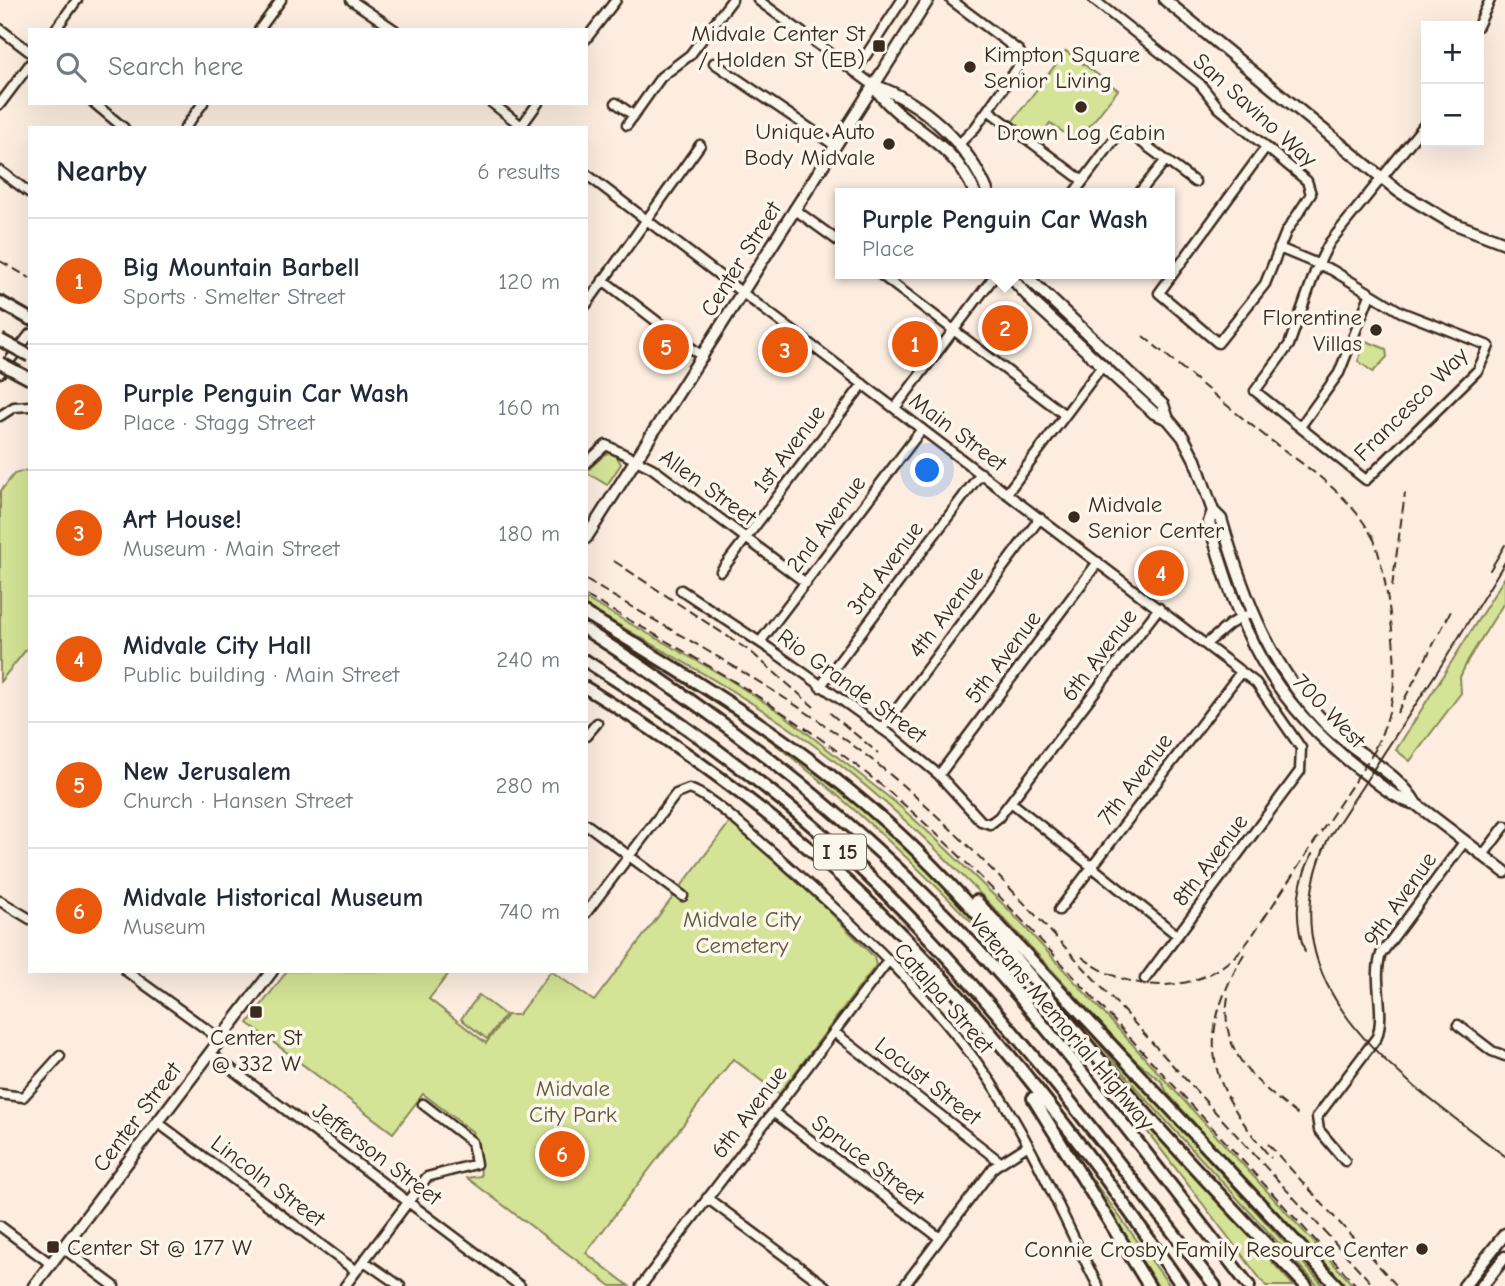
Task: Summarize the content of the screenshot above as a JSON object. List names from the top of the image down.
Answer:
{
  "streets": {
    "highway": ["I 15", "Veterans Memorial Highway"],
    "main road": ["Center Street", "700 West"],
    "street": [
      "San Savino Way",
      "Francesco Way",
      "Main Street",
      "1st Avenue",
      "Allen Street",
      "2nd Avenue",
      "3rd Avenue",
      "4th Avenue",
      "6th Avenue",
      "5th Avenue",
      "Rio Grande Street",
      "7th Avenue",
      "8th Avenue",
      "9th Avenue",
      "Catalpa Street",
      "Locust Street",
      "Jefferson Street",
      "Spruce Street",
      "Lincoln Street"
    ]
  },
  "crossings": [
    ["Center Street", "Main Street"],
    ["Center Street", "Allen Street"],
    ["Center Street", "Jefferson Street"],
    ["Center Street", "Lincoln Street"],
    ["Main Street", "1st Avenue"],
    ["Main Street", "2nd Avenue"],
    ["Main Street", "3rd Avenue"],
    ["Main Street", "4th Avenue"],
    ["Main Street", "6th Avenue"],
    ["Main Street", "5th Avenue"],
    ["Main Street", "7th Avenue"],
    ["Main Street", "8th Avenue"],
    ["1st Avenue", "Allen Street"],
    ["Allen Street", "2nd Avenue"],
    ["2nd Avenue", "Rio Grande Street"],
    ["3rd Avenue", "Rio Grande Street"],
    ["4th Avenue", "Rio Grande Street"],
    ["6th Avenue", "Rio Grande Street"],
    ["6th Avenue", "Catalpa Street"],
    ["6th Avenue", "Locust Street"],
    ["6th Avenue", "Spruce Street"],
    ["5th Avenue", "Rio Grande Street"],
    ["700 West", "9th Avenue"]
  ],
  "parks": ["Midvale City Cemetery", "Midvale City Park"],
  "places": {
    "transit": ["Midvale Center St / Holden St (EB)", "Center St @ 332 W", "Center St @ 177 W"],
    "other": [
      "Kimpton Square Senior Living",
      "Drown Log Cabin",
      "Unique Auto Body Midvale",
      "Florentine Villas",
      "Midvale Senior Center",
      "Connie Crosby Family Resource Center"
    ]
  },
  "page": {
    "map_buttons": ["+", "−"],
    "search": "Search here",
    "heading": ["Nearby", "6 results"],
    "popup": ["Purple Penguin Car Wash", "Place"],
    "list": [
      {
        "mark": "1",
        "name": "Big Mountain Barbell",
        "note": "Sports · Smelter Street",
        "value": "120 m"
      },
      {
        "mark": "2",
        "name": "Purple Penguin Car Wash",
        "note": "Place · Stagg Street",
        "value": "160 m"
      },
      {
        "mark": "3",
        "name": "Art House!",
        "note": "Museum · Main Street",
        "value": "180 m"
      },
      {
        "mark": "4",
        "name": "Midvale City Hall",
        "note": "Public building · Main Street",
        "value": "240 m"
      },
      {
        "mark": "5",
        "name": "New Jerusalem",
        "note": "Church · Hansen Street",
        "value": "280 m"
      },
      {
        "mark": "6",
        "name": "Midvale Historical Museum",
        "note": "Museum",
        "value": "740 m"
      }
    ],
    "pins": [
      "2",
      "1",
      "5",
      "3",
      "4",
      "6"
    ]
  }
}
